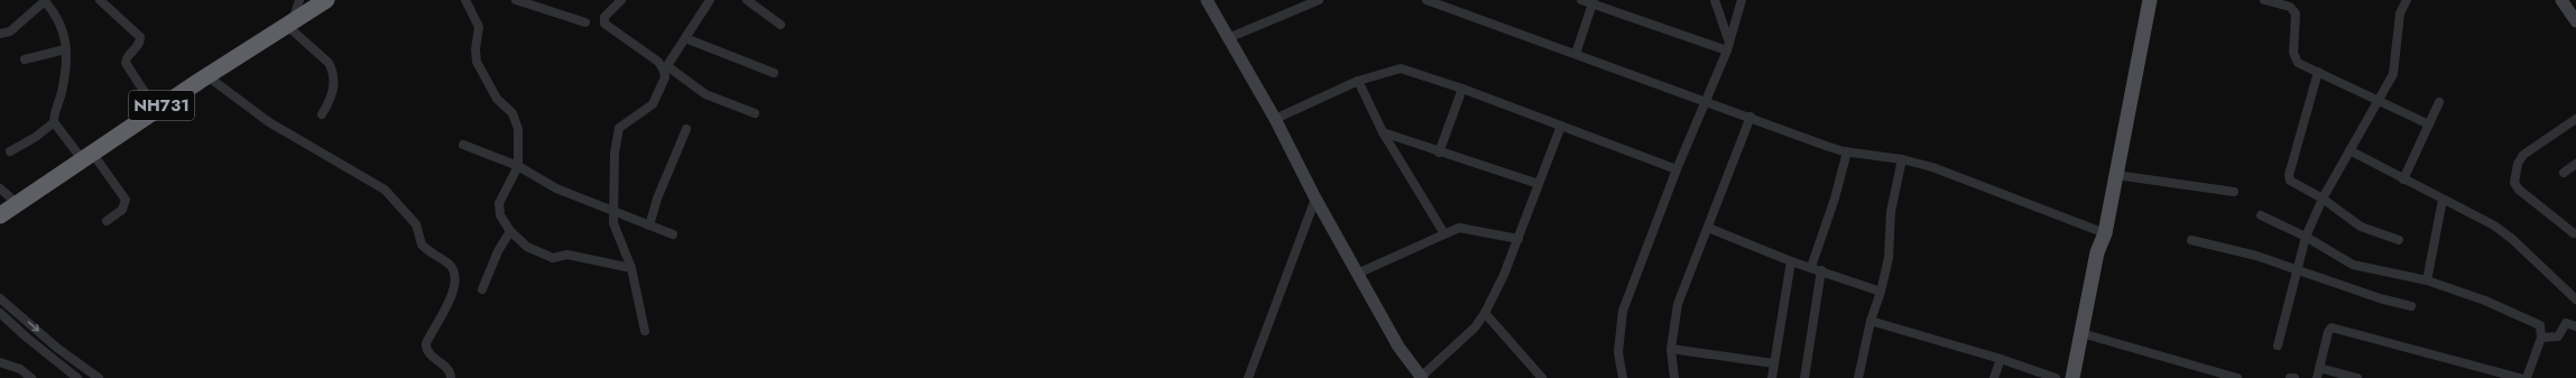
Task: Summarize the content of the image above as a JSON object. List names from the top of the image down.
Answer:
{
  "streets": {
    "highway": ["NH731"]
  }
}
